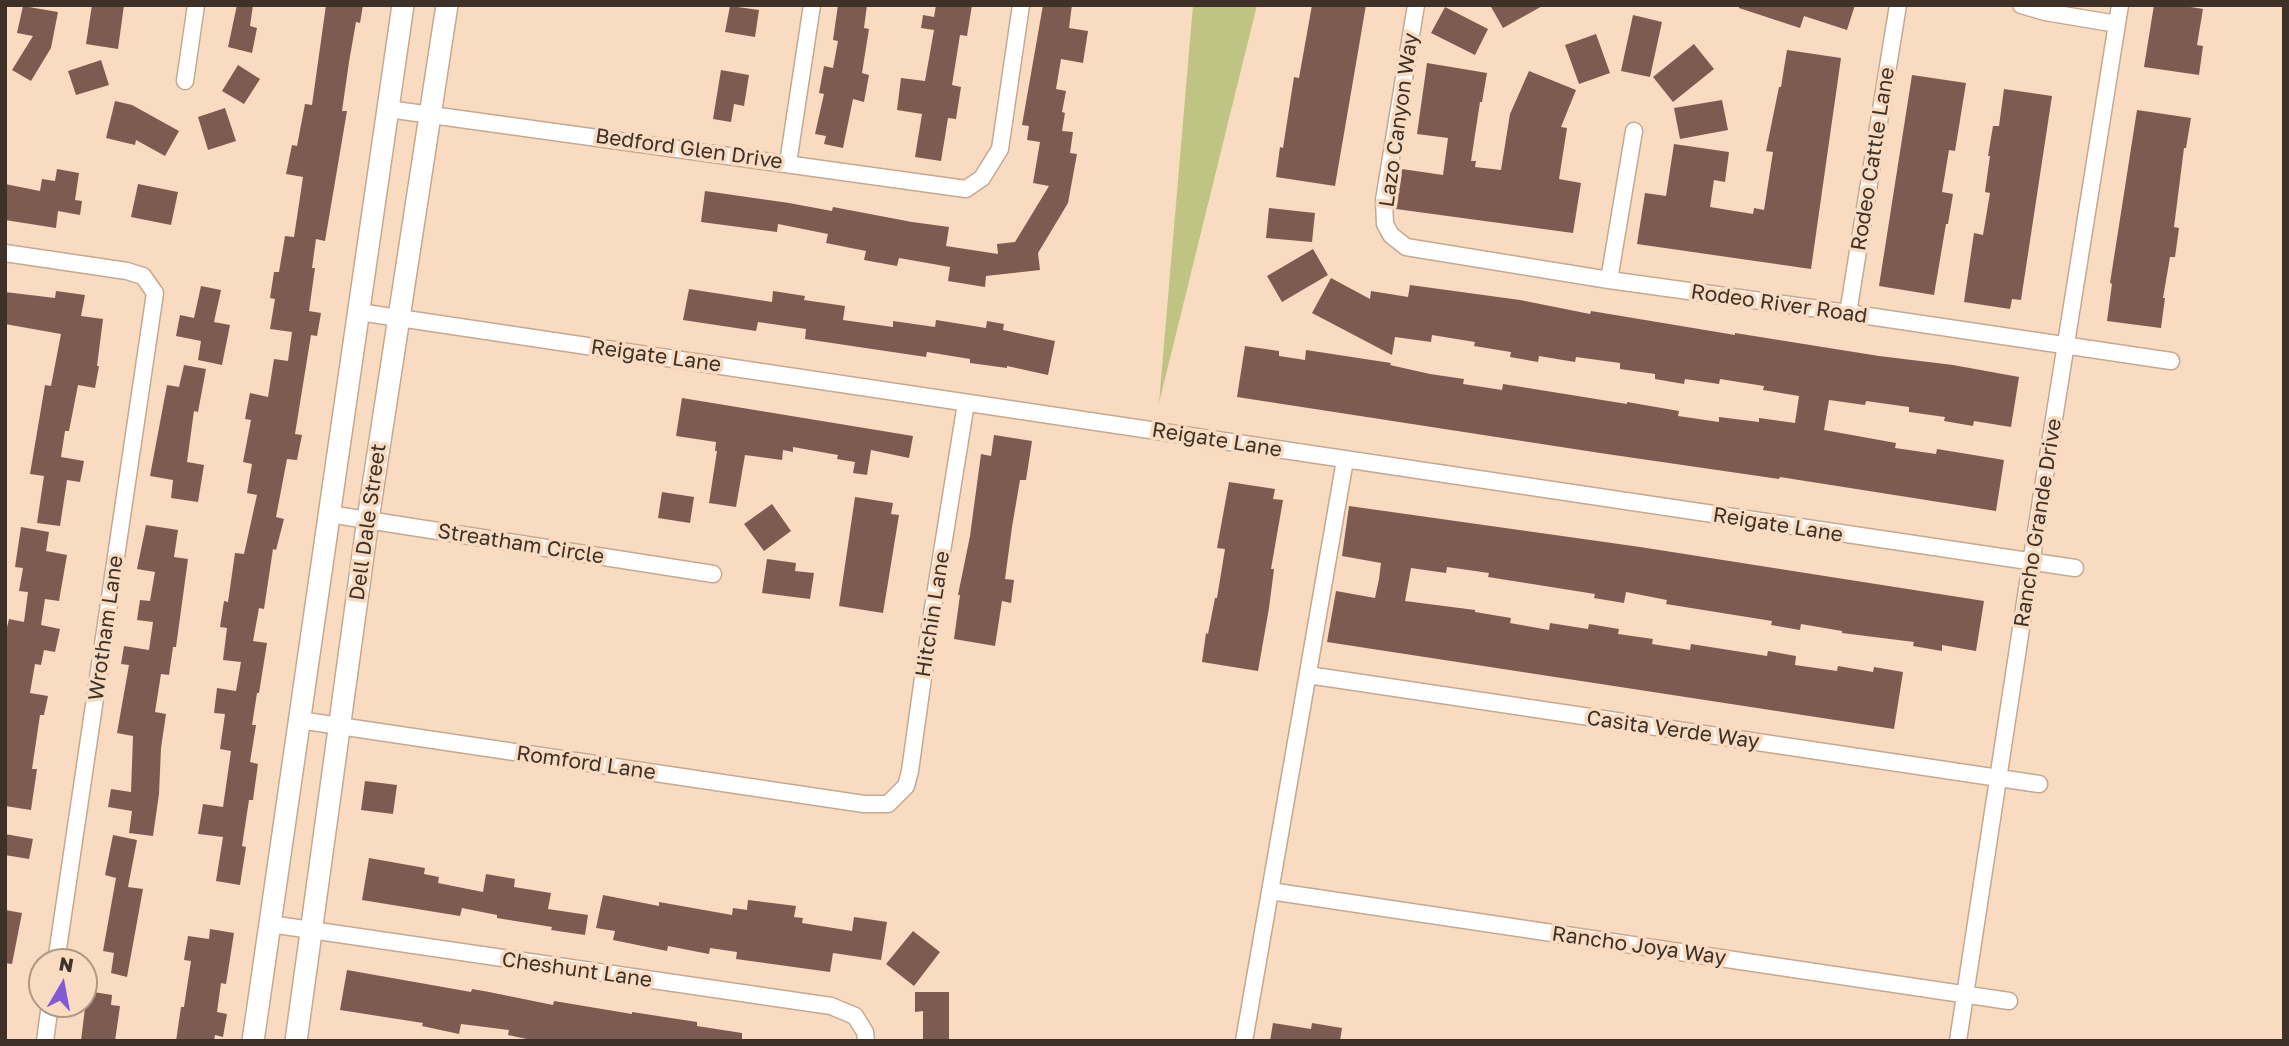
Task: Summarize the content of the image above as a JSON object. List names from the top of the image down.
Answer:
{
  "streets": {
    "main road": ["Dell Dale Street"],
    "street": [
      "Lazo Canyon Way",
      "Bedford Glen Drive",
      "Rodeo Cattle Lane",
      "Rodeo River Road",
      "Reigate Lane",
      "Rancho Grande Drive",
      "Streatham Circle",
      "Hitchin Lane",
      "Wrotham Lane",
      "Casita Verde Way",
      "Romford Lane",
      "Rancho Joya Way",
      "Cheshunt Lane"
    ]
  },
  "crossings": [
    ["Lazo Canyon Way", "Rodeo River Road"],
    ["Bedford Glen Drive", "Dell Dale Street"],
    ["Rodeo Cattle Lane", "Rodeo River Road"],
    ["Rodeo River Road", "Rancho Grande Drive"],
    ["Reigate Lane", "Dell Dale Street"],
    ["Reigate Lane", "Rancho Grande Drive"],
    ["Reigate Lane", "Hitchin Lane"],
    ["Dell Dale Street", "Streatham Circle"],
    ["Dell Dale Street", "Romford Lane"],
    ["Dell Dale Street", "Cheshunt Lane"],
    ["Rancho Grande Drive", "Casita Verde Way"],
    ["Rancho Grande Drive", "Rancho Joya Way"],
    ["Hitchin Lane", "Romford Lane"]
  ],
  "north": "top"
}
